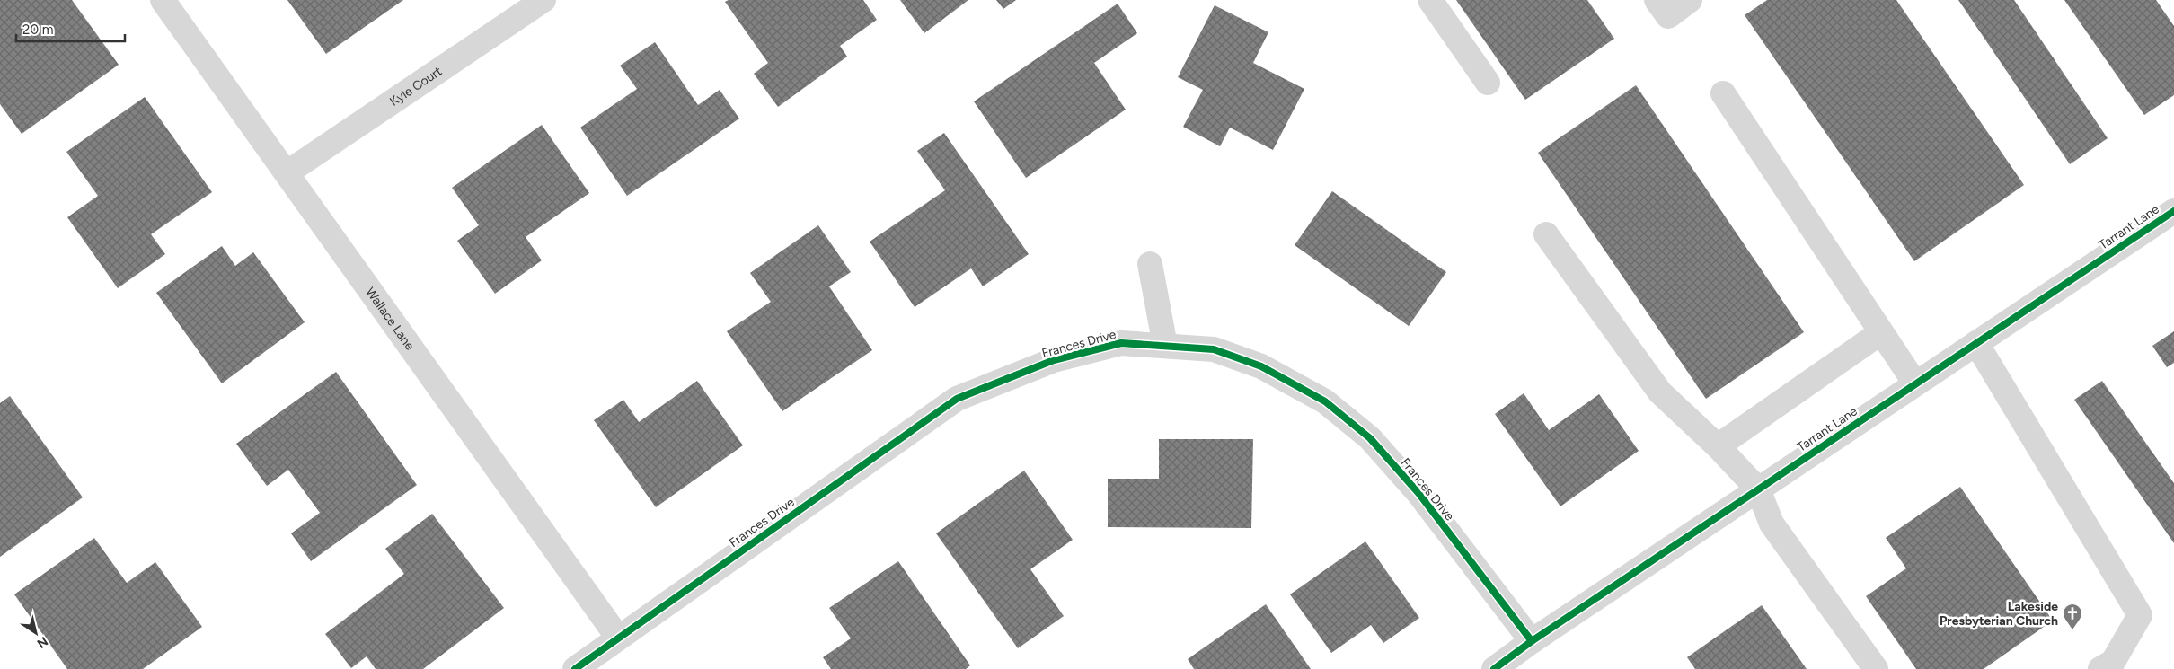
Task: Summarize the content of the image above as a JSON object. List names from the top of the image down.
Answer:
{
  "streets": {
    "street": [
      "Kyle Court",
      "Tarrant Lane",
      "Wallace Lane",
      "Frances Drive"
    ]
  },
  "crossings": [
    ["Kyle Court", "Wallace Lane"],
    ["Tarrant Lane", "Frances Drive"],
    ["Wallace Lane", "Frances Drive"]
  ],
  "places": {
    "church": ["Lakeside Presbyterian Church"]
  },
  "scale_bar": "20 m",
  "north": "bottom right"
}
